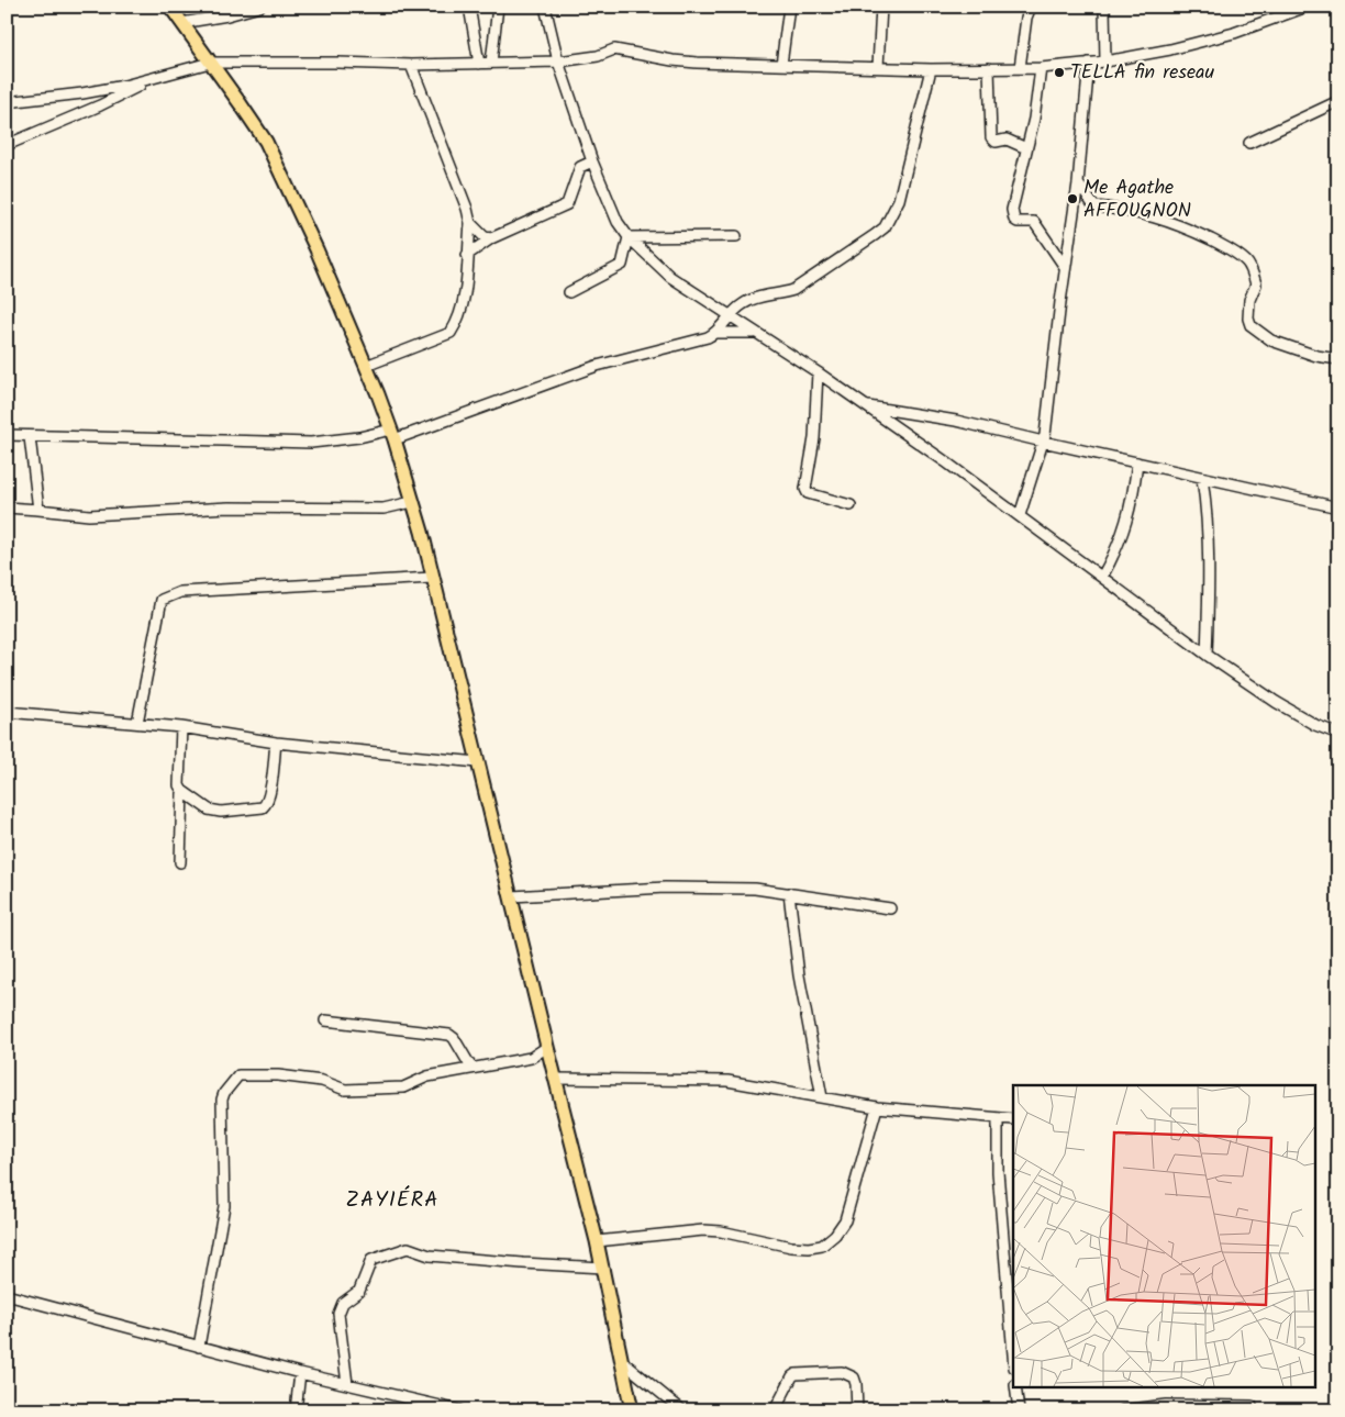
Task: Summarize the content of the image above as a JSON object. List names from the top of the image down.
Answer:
{
  "districts": ["ZAYIÉRA"],
  "places": ["TELLA fin reseau", "Me Agathe AFFOUGNON"]
}
